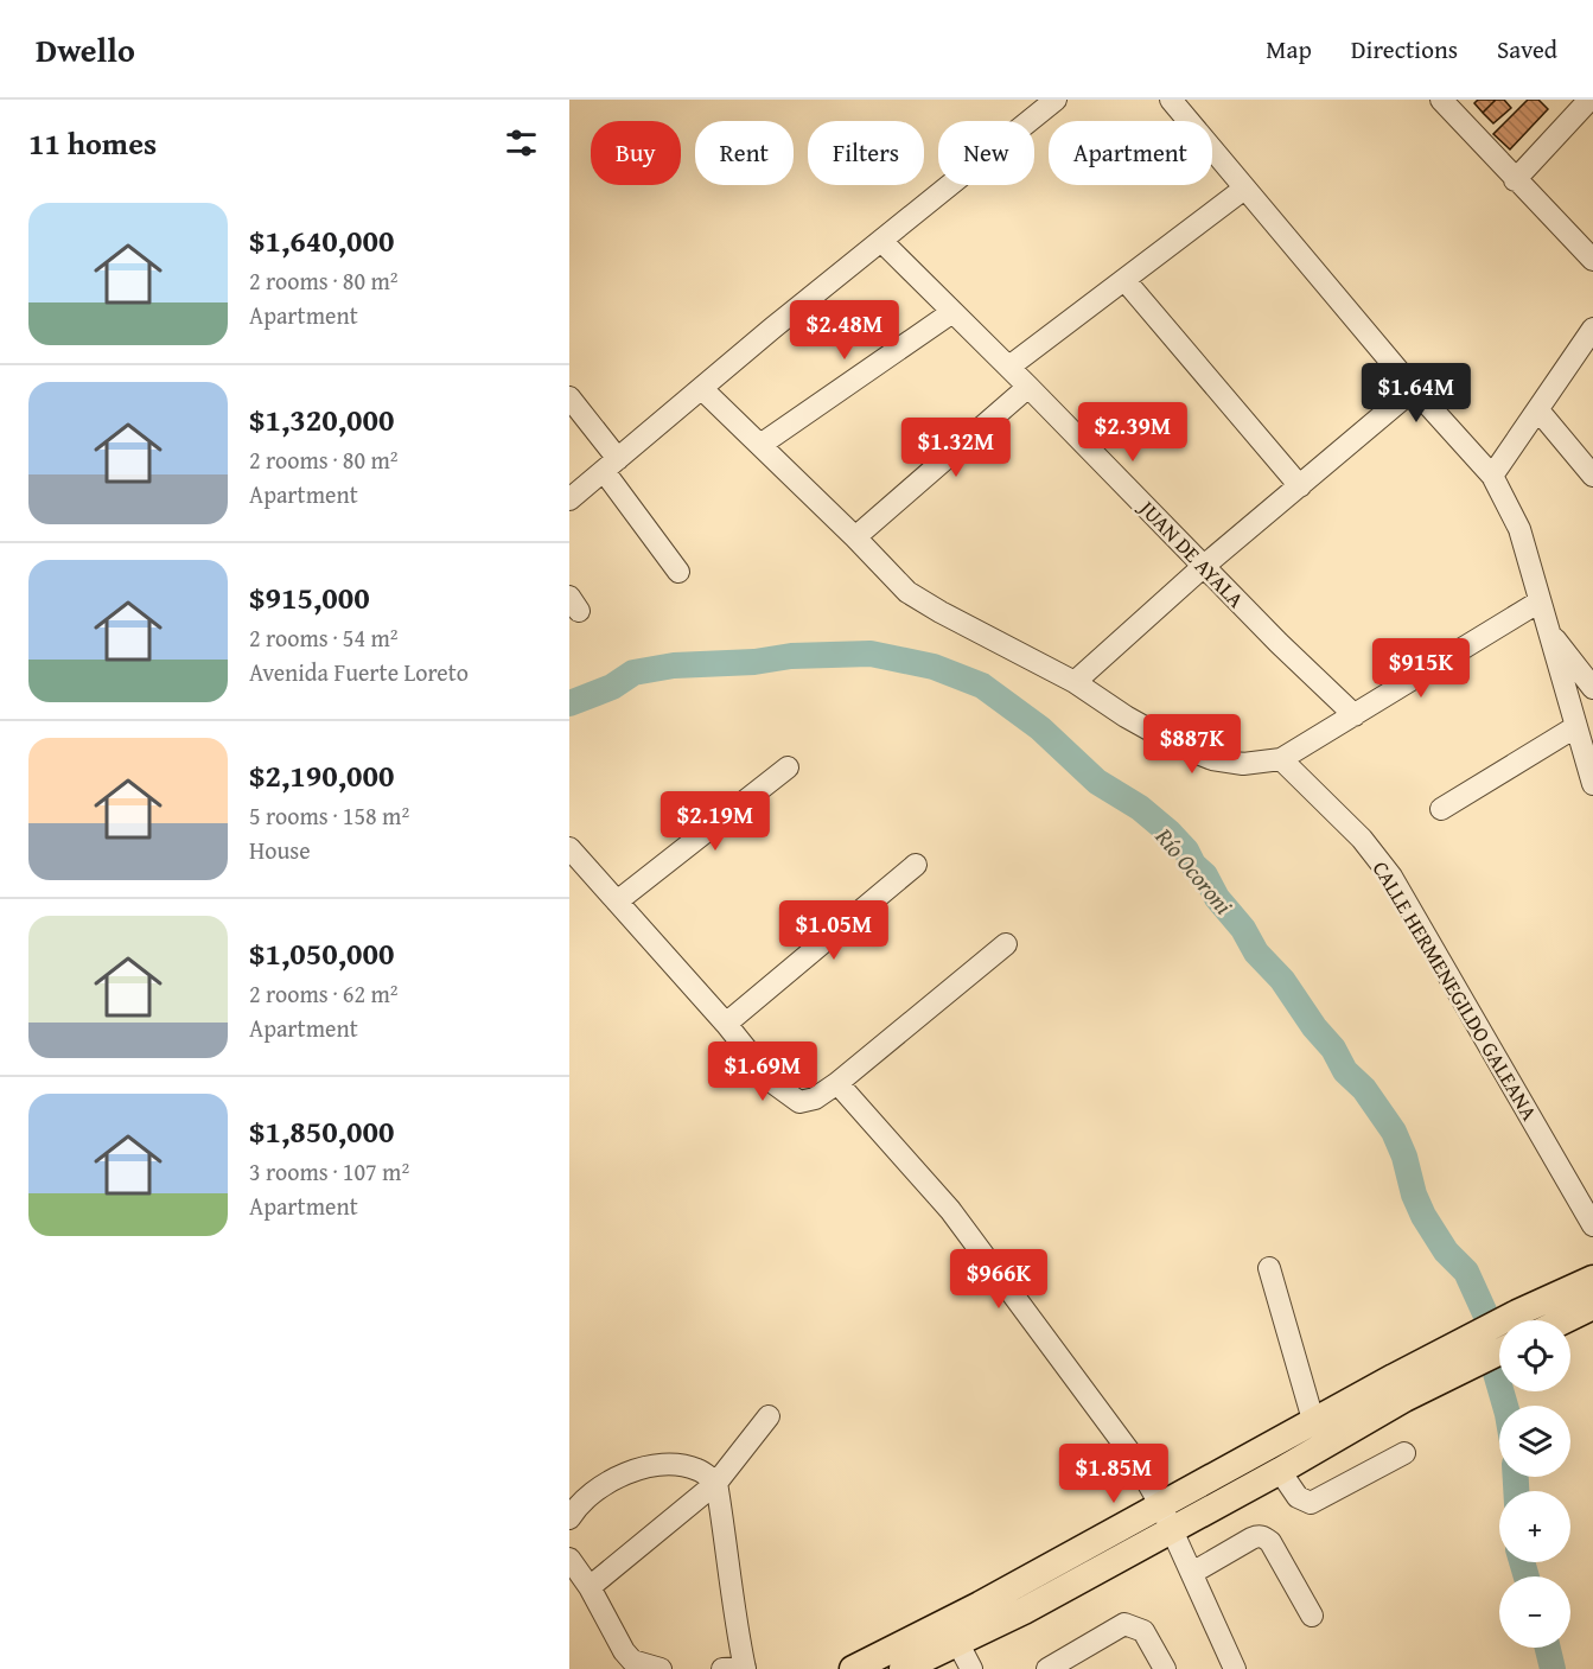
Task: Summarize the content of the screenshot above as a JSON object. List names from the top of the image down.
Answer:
{
  "streets": {
    "street": ["JUAN DE AYALA", "CALLE HERMENEGILDO GALEANA"]
  },
  "water": ["Río Ocoroni"],
  "page": {
    "header": "Dwello",
    "nav": ["Map", "Directions", "Saved"],
    "heading": "11 homes",
    "chip": [
      "Buy",
      "Rent",
      "Filters",
      "New",
      "Apartment"
    ],
    "list": [
      {
        "name": "$1,640,000",
        "note": "2 rooms · 80 m² · Apartment"
      },
      {
        "name": "$1,320,000",
        "note": "2 rooms · 80 m² · Apartment"
      },
      {
        "name": "$915,000",
        "note": "2 rooms · 54 m² · Avenida Fuerte Loreto"
      },
      {
        "name": "$2,190,000",
        "note": "5 rooms · 158 m² · House"
      },
      {
        "name": "$1,050,000",
        "note": "2 rooms · 62 m² · Apartment"
      },
      {
        "name": "$1,850,000",
        "note": "3 rooms · 107 m² · Apartment"
      }
    ],
    "price": [
      "$2.48M",
      "$1.64M",
      "$2.39M",
      "$1.32M",
      "$915K",
      "$887K",
      "$2.19M",
      "$1.05M",
      "$1.69M",
      "$966K",
      "$1.85M"
    ],
    "map_buttons": ["+", "−"]
  }
}
